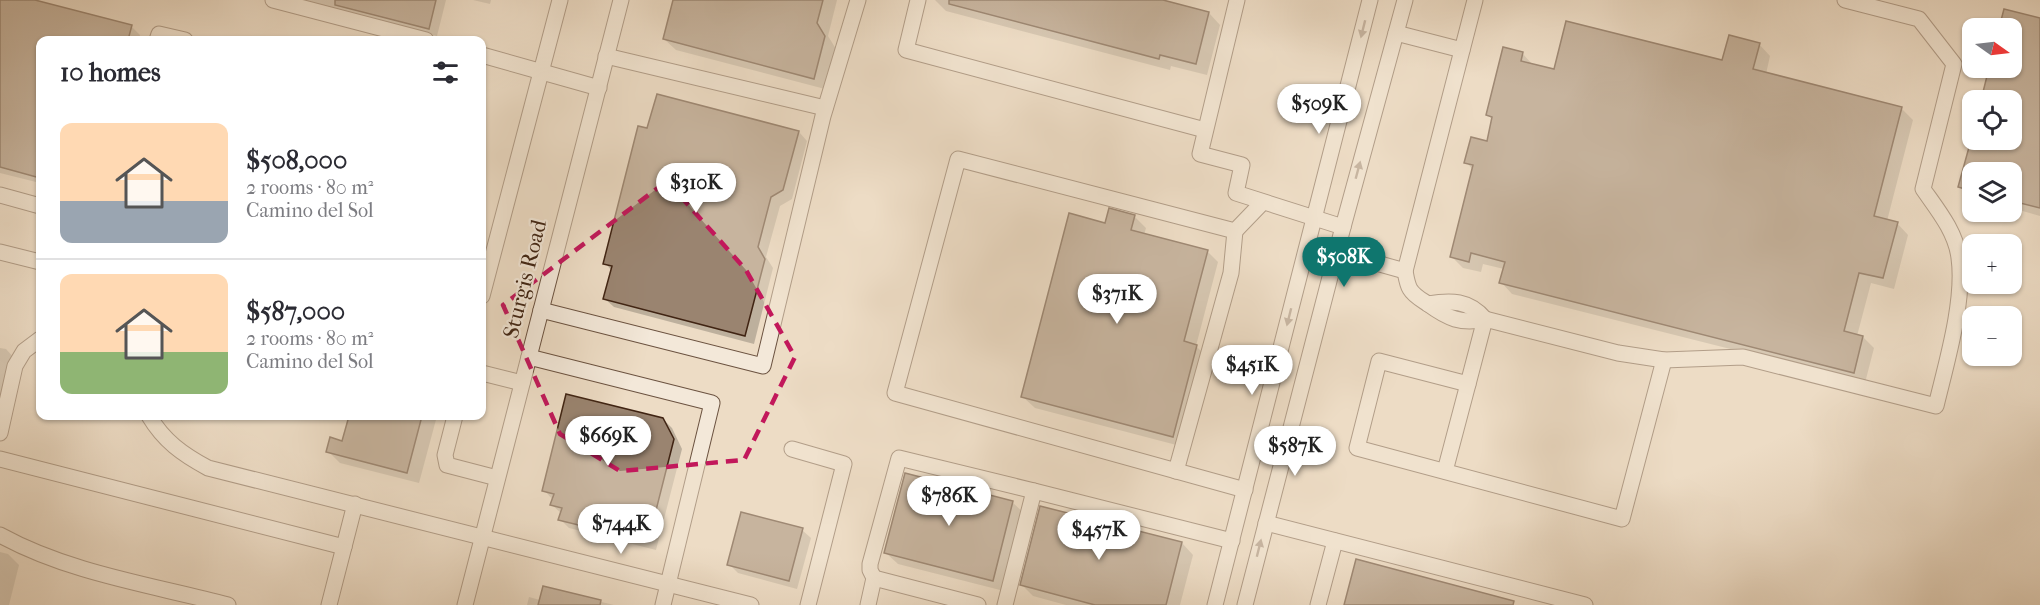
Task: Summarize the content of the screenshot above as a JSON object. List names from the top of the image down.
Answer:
{
  "streets": {
    "street": ["Sturgis Road"]
  },
  "north": "right",
  "page": {
    "map_buttons": ["+", "−"],
    "heading": "10 homes",
    "price": [
      "$509K",
      "$310K",
      "$508K",
      "$371K",
      "$451K",
      "$669K",
      "$587K",
      "$786K",
      "$744K",
      "$457K"
    ],
    "list": [
      {
        "name": "$508,000",
        "note": "2 rooms · 80 m² · Camino del Sol"
      },
      {
        "name": "$587,000",
        "note": "2 rooms · 80 m² · Camino del Sol"
      }
    ]
  }
}
